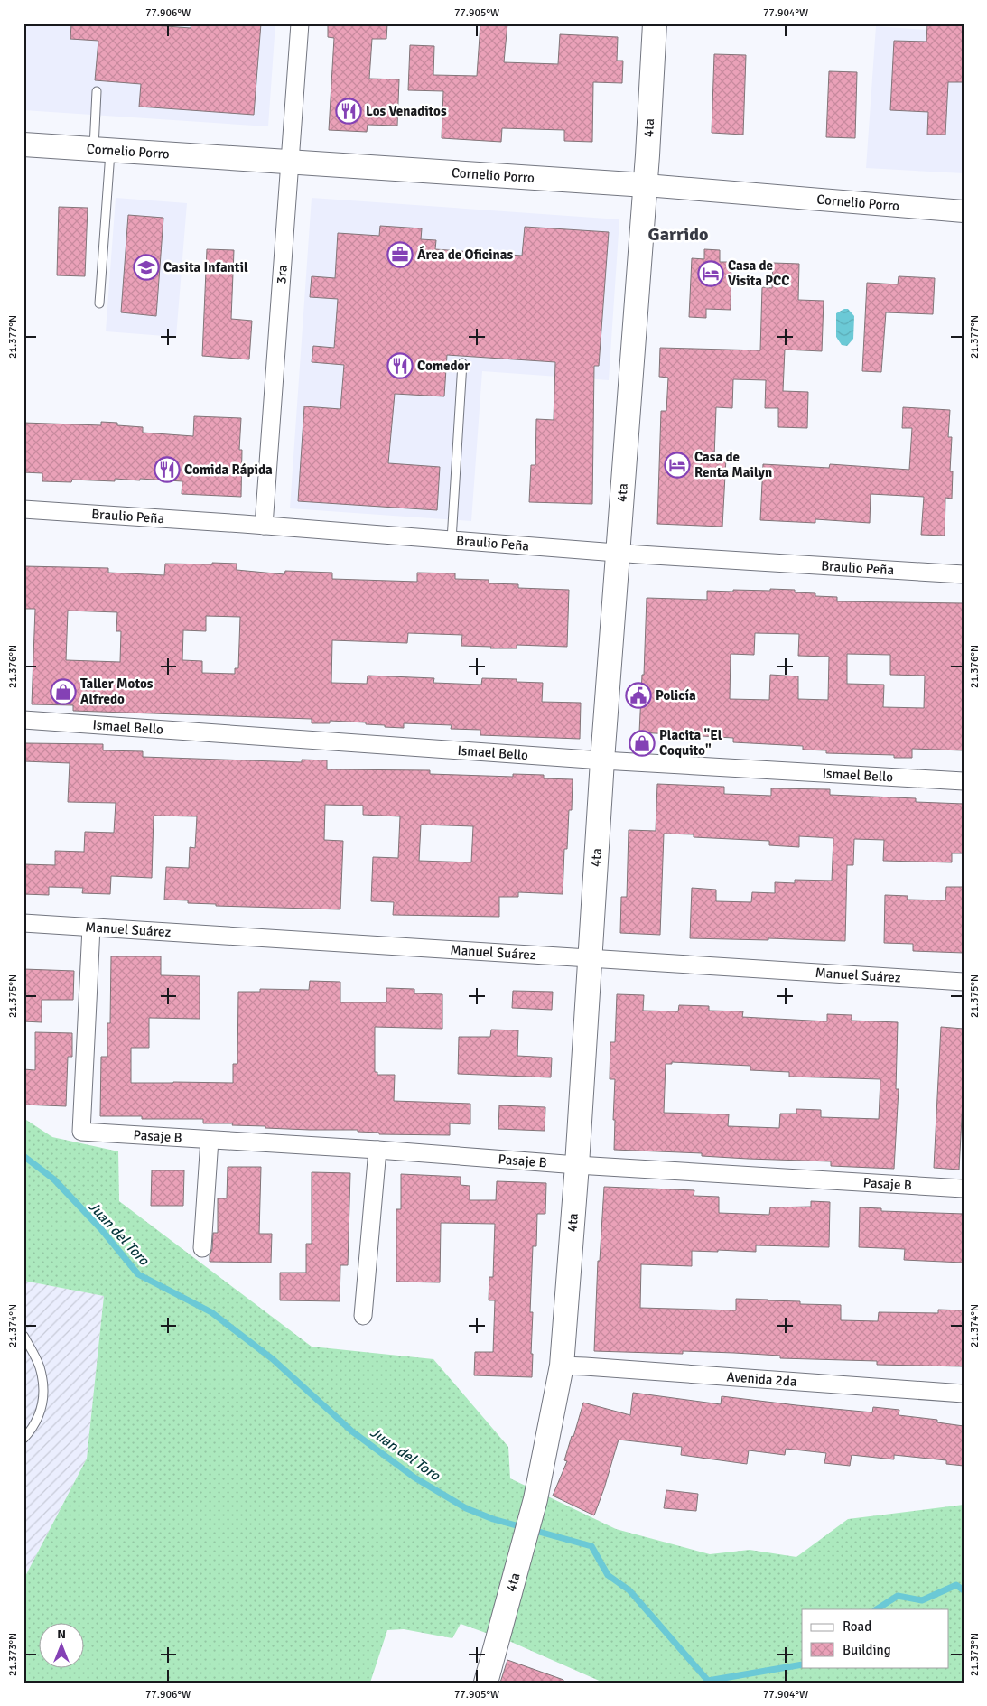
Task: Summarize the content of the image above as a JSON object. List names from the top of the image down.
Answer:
{
  "streets": {
    "main road": ["4ta", "Cornelio Porro"],
    "street": [
      "3ra",
      "Braulio Peña",
      "Ismael Bello",
      "Manuel Suárez",
      "Pasaje B",
      "Avenida 2da"
    ]
  },
  "crossings": [
    ["4ta", "Cornelio Porro"],
    ["4ta", "Braulio Peña"],
    ["4ta", "Ismael Bello"],
    ["4ta", "Manuel Suárez"],
    ["4ta", "Pasaje B"],
    ["4ta", "Avenida 2da"],
    ["Cornelio Porro", "3ra"],
    ["3ra", "Braulio Peña"],
    ["Manuel Suárez", "Pasaje B"]
  ],
  "districts": ["Garrido"],
  "water": ["Juan del Toro"],
  "places": {
    "restaurant": ["Los Venaditos", "Comedor", "Comida Rápida"],
    "office": ["Área de Oficinas"],
    "school or university": ["Casita Infantil"],
    "hotel": ["Casa de Visita PCC", "Casa de Renta Mailyn"],
    "shop": ["Taller Motos Alfredo", "Placita \"El Coquito\""],
    "public building": ["Policía"]
  },
  "legend": ["Road", "Building"],
  "north": "top",
  "coordinates": [
    "77.906°W",
    "77.905°W",
    "77.904°W",
    "21.377°N",
    "21.376°N",
    "21.375°N",
    "21.374°N",
    "21.373°N"
  ]
}
